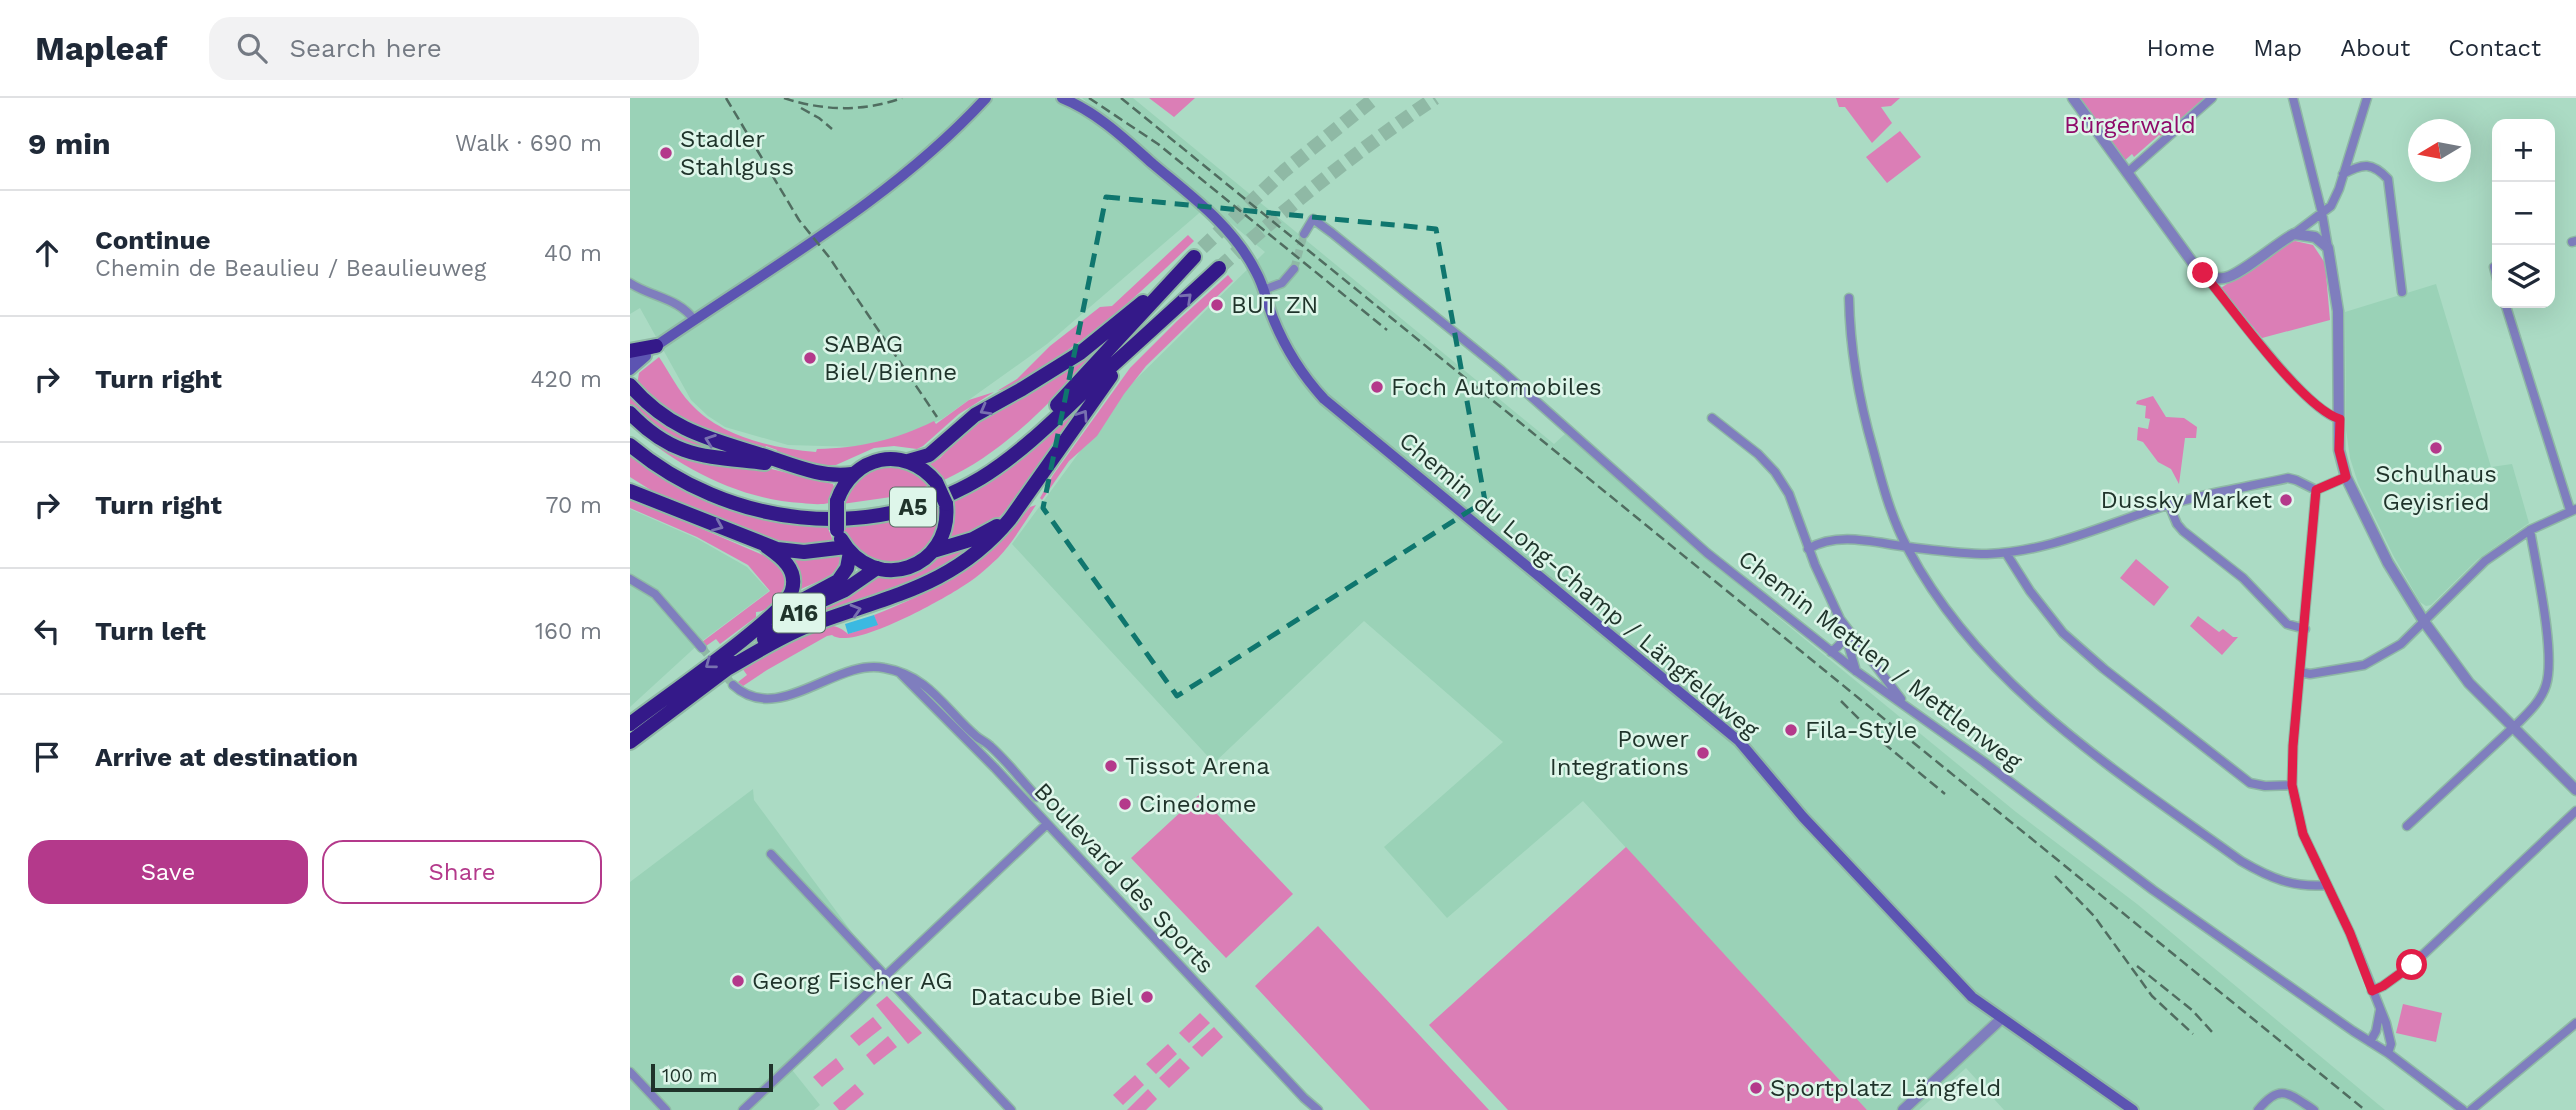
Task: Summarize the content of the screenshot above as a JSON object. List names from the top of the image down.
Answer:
{
  "streets": {
    "highway": ["A5", "A16"],
    "main road": ["Chemin du Long-Champ / Längfeldweg"],
    "street": ["Chemin Mettlen / Mettlenweg", "Boulevard des Sports"]
  },
  "crossings": [
    ["A5", "A16"]
  ],
  "parks": ["Bürgerwald"],
  "places": [
    "Stadler Stahlguss",
    "BUT ZN",
    "SABAG Biel/Bienne",
    "Foch Automobiles",
    "Schulhaus Geyisried",
    "Dussky Market",
    "Fila-Style",
    "Power Integrations",
    "Tissot Arena",
    "Cinedome",
    "Georg Fischer AG",
    "Datacube Biel",
    "Sportplatz Längfeld"
  ],
  "scale_bar": "100 m",
  "north": "left",
  "page": {
    "header": "Mapleaf",
    "search": "Search here",
    "nav": [
      "Home",
      "Map",
      "About",
      "Contact"
    ],
    "heading": ["9 min", "Walk · 690 m"],
    "map_buttons": ["+", "−"],
    "list": [
      ["Continue", "Chemin de Beaulieu / Beaulieuweg", "40 m"],
      ["Turn right", "420 m"],
      ["Turn right", "70 m"],
      ["Turn left", "160 m"],
      "Arrive at destination"
    ],
    "buttons": ["Save", "Share"],
    "scale": "100 m"
  }
}
